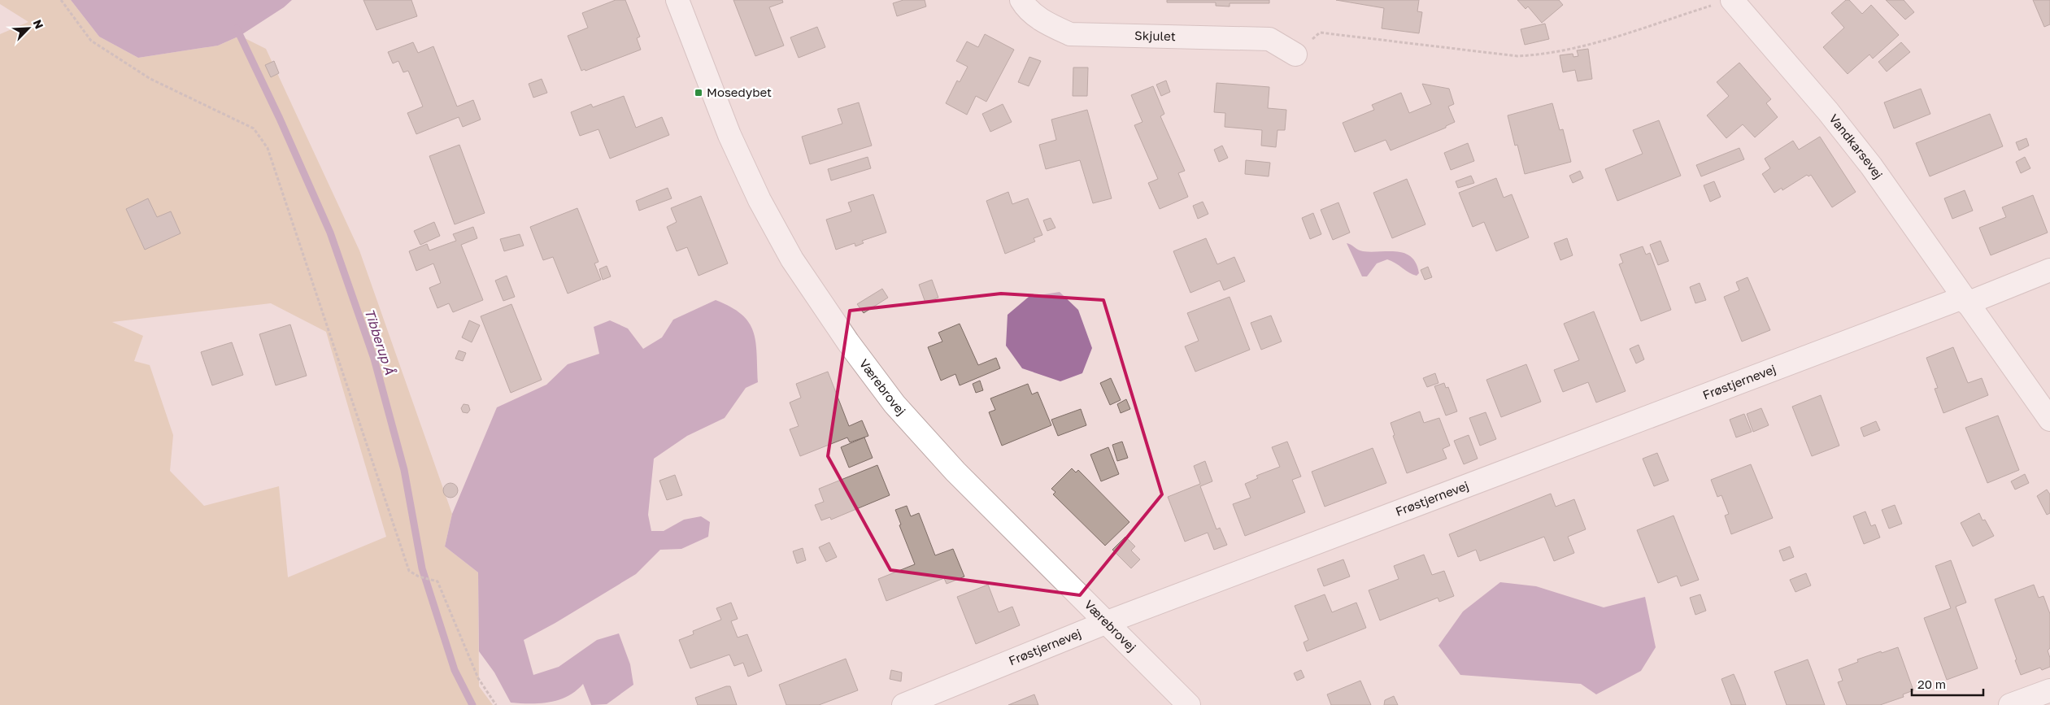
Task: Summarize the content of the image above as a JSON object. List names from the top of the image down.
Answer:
{
  "streets": {
    "street": [
      "Skjulet",
      "Vandkarsevej",
      "Frøstjernevej",
      "Værebrovej"
    ]
  },
  "crossings": [
    ["Vandkarsevej", "Frøstjernevej"],
    ["Frøstjernevej", "Værebrovej"]
  ],
  "water": ["Tibberup Å"],
  "places": {
    "transit": ["Mosedybet"]
  },
  "scale_bar": "20 m",
  "north": "top right"
}
